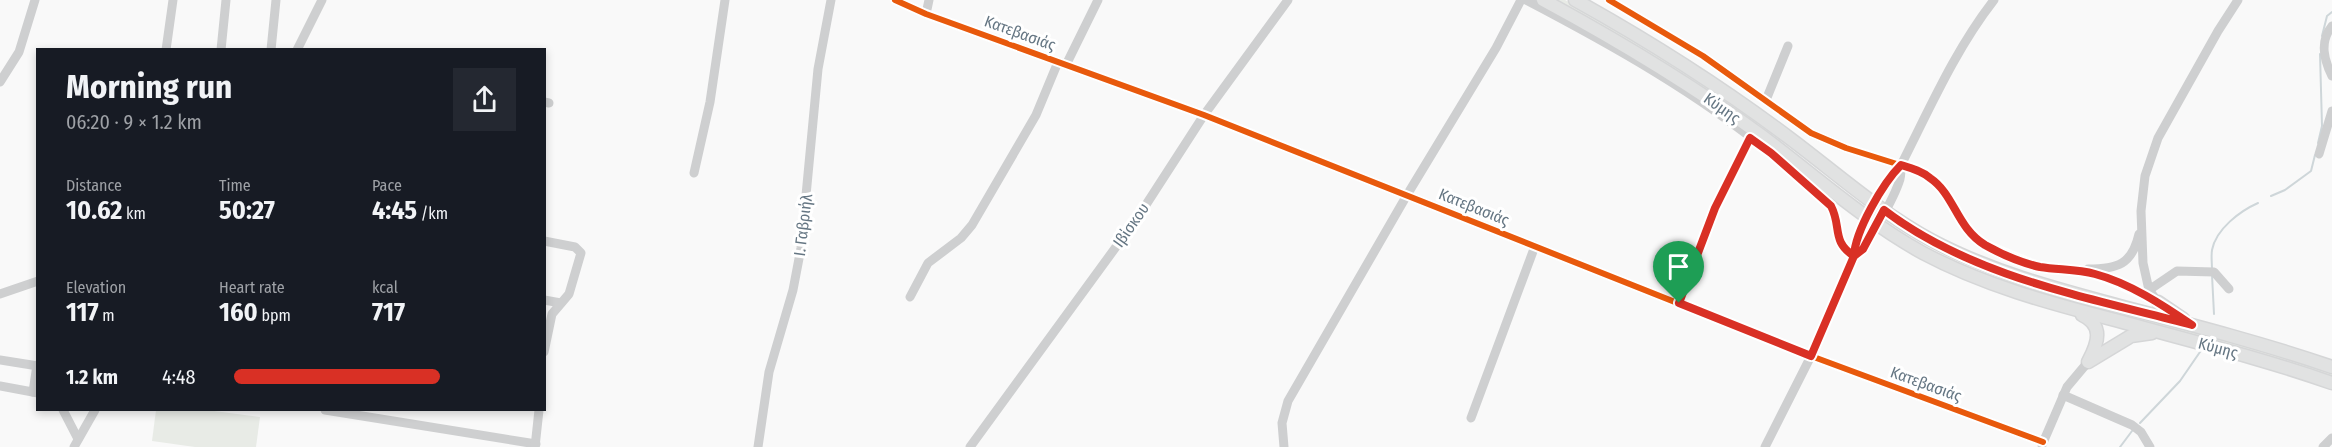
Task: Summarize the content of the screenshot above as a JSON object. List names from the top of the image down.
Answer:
{
  "streets": {
    "main road": ["Κύμης"],
    "street": ["Κατεβασιάς", "Ι. Γαβριήλ", "Ιβίσκου"]
  },
  "crossings": [
    ["Κατεβασιάς", "Ιβίσκου"]
  ],
  "page": {
    "heading": ["Morning run", "06:20 · 9 × 1.2 km"],
    "stats": [
      ["Distance", "10.62 km"],
      ["Time", "50:27"],
      ["Pace", "4:45 /km"],
      ["Elevation", "117 m"],
      ["Heart rate", "160 bpm"],
      ["kcal", "717"]
    ],
    "list": [
      {
        "name": "1.2 km",
        "note": "4:48"
      }
    ]
  }
}
